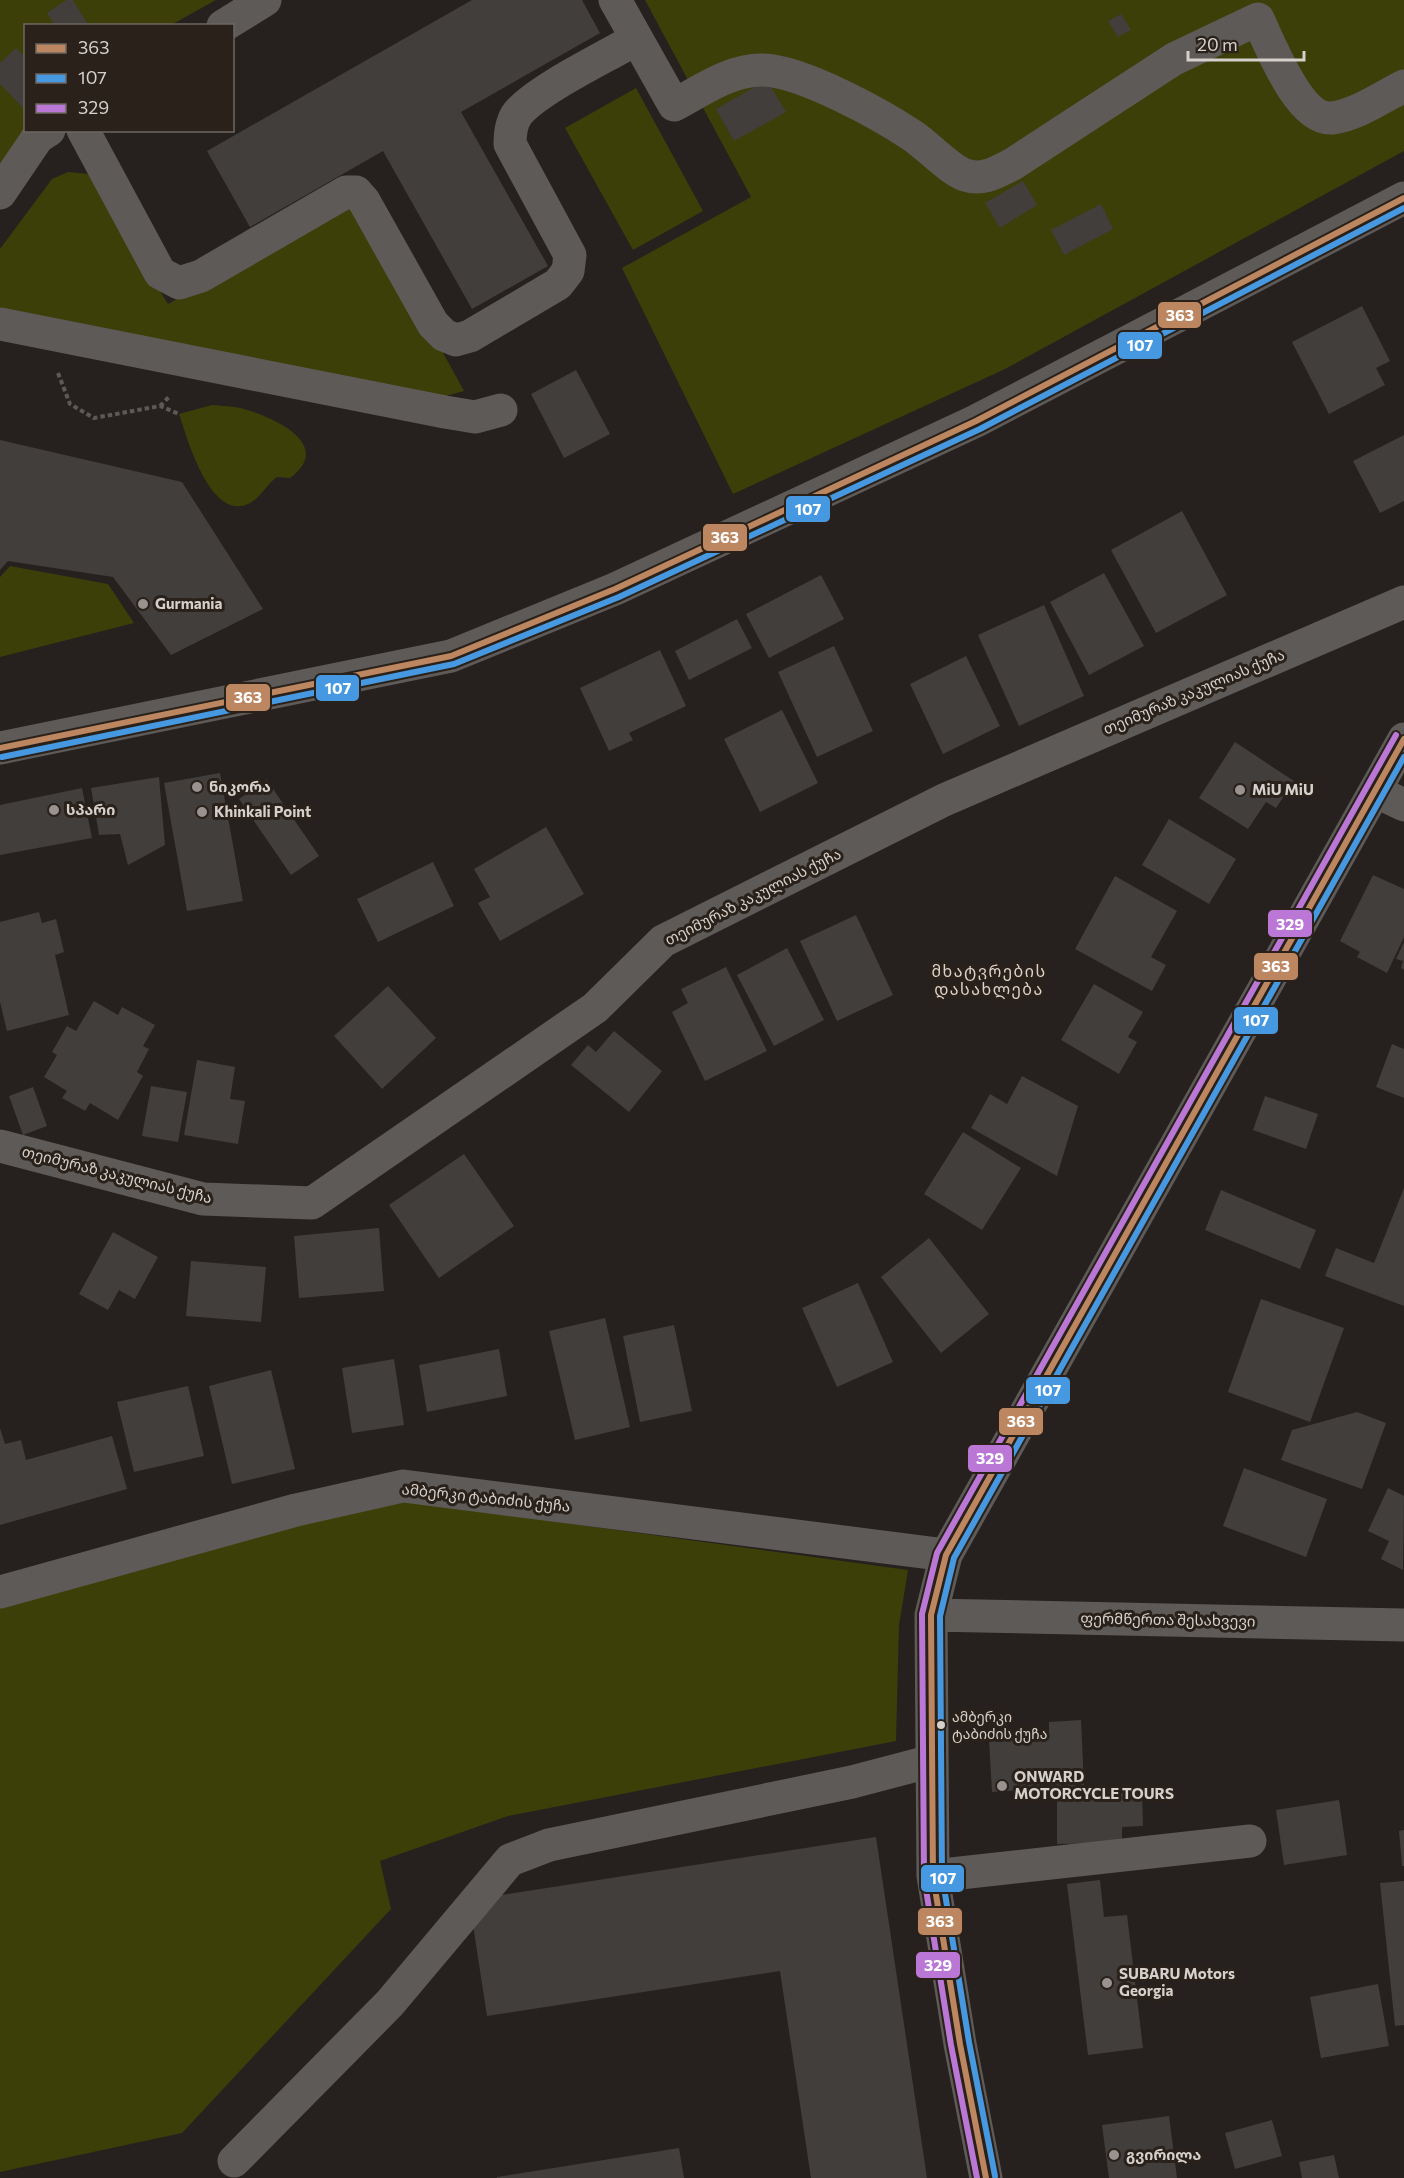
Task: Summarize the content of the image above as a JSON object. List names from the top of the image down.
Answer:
{
  "streets": {
    "street": ["თეიმურაზ კაკულიას ქუჩა", "ამბერკი ტაბიძის ქუჩა", "ფერმწერთა შესახვევი"]
  },
  "districts": ["მხატვრების დასახლება"],
  "places": [
    "Gurmania",
    "ნიკორა",
    "MiU MiU",
    "სპარი",
    "Khinkali Point",
    "ამბერკი ტაბიძის ქუჩა",
    "ONWARD MOTORCYCLE TOURS",
    "SUBARU Motors Georgia",
    "გვირილა"
  ],
  "lines": ["transit line 363", "transit line 107", "transit line 329"],
  "legend": ["363", "107", "329"],
  "scale_bar": "20 m"
}
